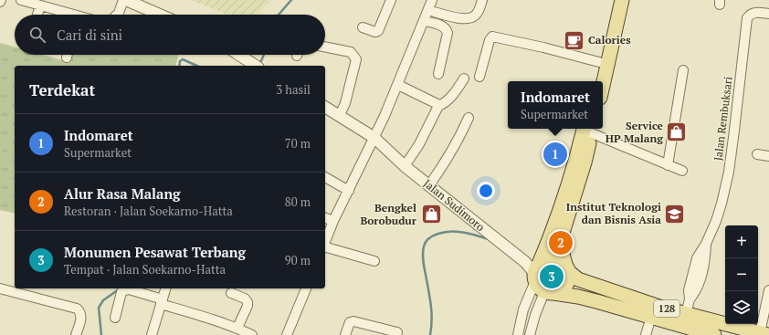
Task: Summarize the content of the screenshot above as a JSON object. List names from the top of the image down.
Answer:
{
  "streets": {
    "main road": ["128"],
    "street": ["Jalan Rembuksari", "Jalan Sudimoro"]
  },
  "crossings": [
    ["Jalan Rembuksari", "128"],
    ["Jalan Sudimoro", "128"]
  ],
  "places": {
    "cafe": ["Calories"],
    "shop": ["Service HP Malang", "Bengkel Borobudur"],
    "school or university": ["Institut Teknologi dan Bisnis Asia"]
  },
  "page": {
    "search": "Cari di sini",
    "heading": ["Terdekat", "3 hasil"],
    "popup": ["Indomaret", "Supermarket"],
    "list": [
      {
        "mark": "1",
        "name": "Indomaret",
        "note": "Supermarket",
        "value": "70 m"
      },
      {
        "mark": "2",
        "name": "Alur Rasa Malang",
        "note": "Restoran · Jalan Soekarno-Hatta",
        "value": "80 m"
      },
      {
        "mark": "3",
        "name": "Monumen Pesawat Terbang",
        "note": "Tempat · Jalan Soekarno-Hatta",
        "value": "90 m"
      }
    ],
    "pins": ["1", "2", "3"],
    "map_buttons": ["+", "−"]
  }
}
